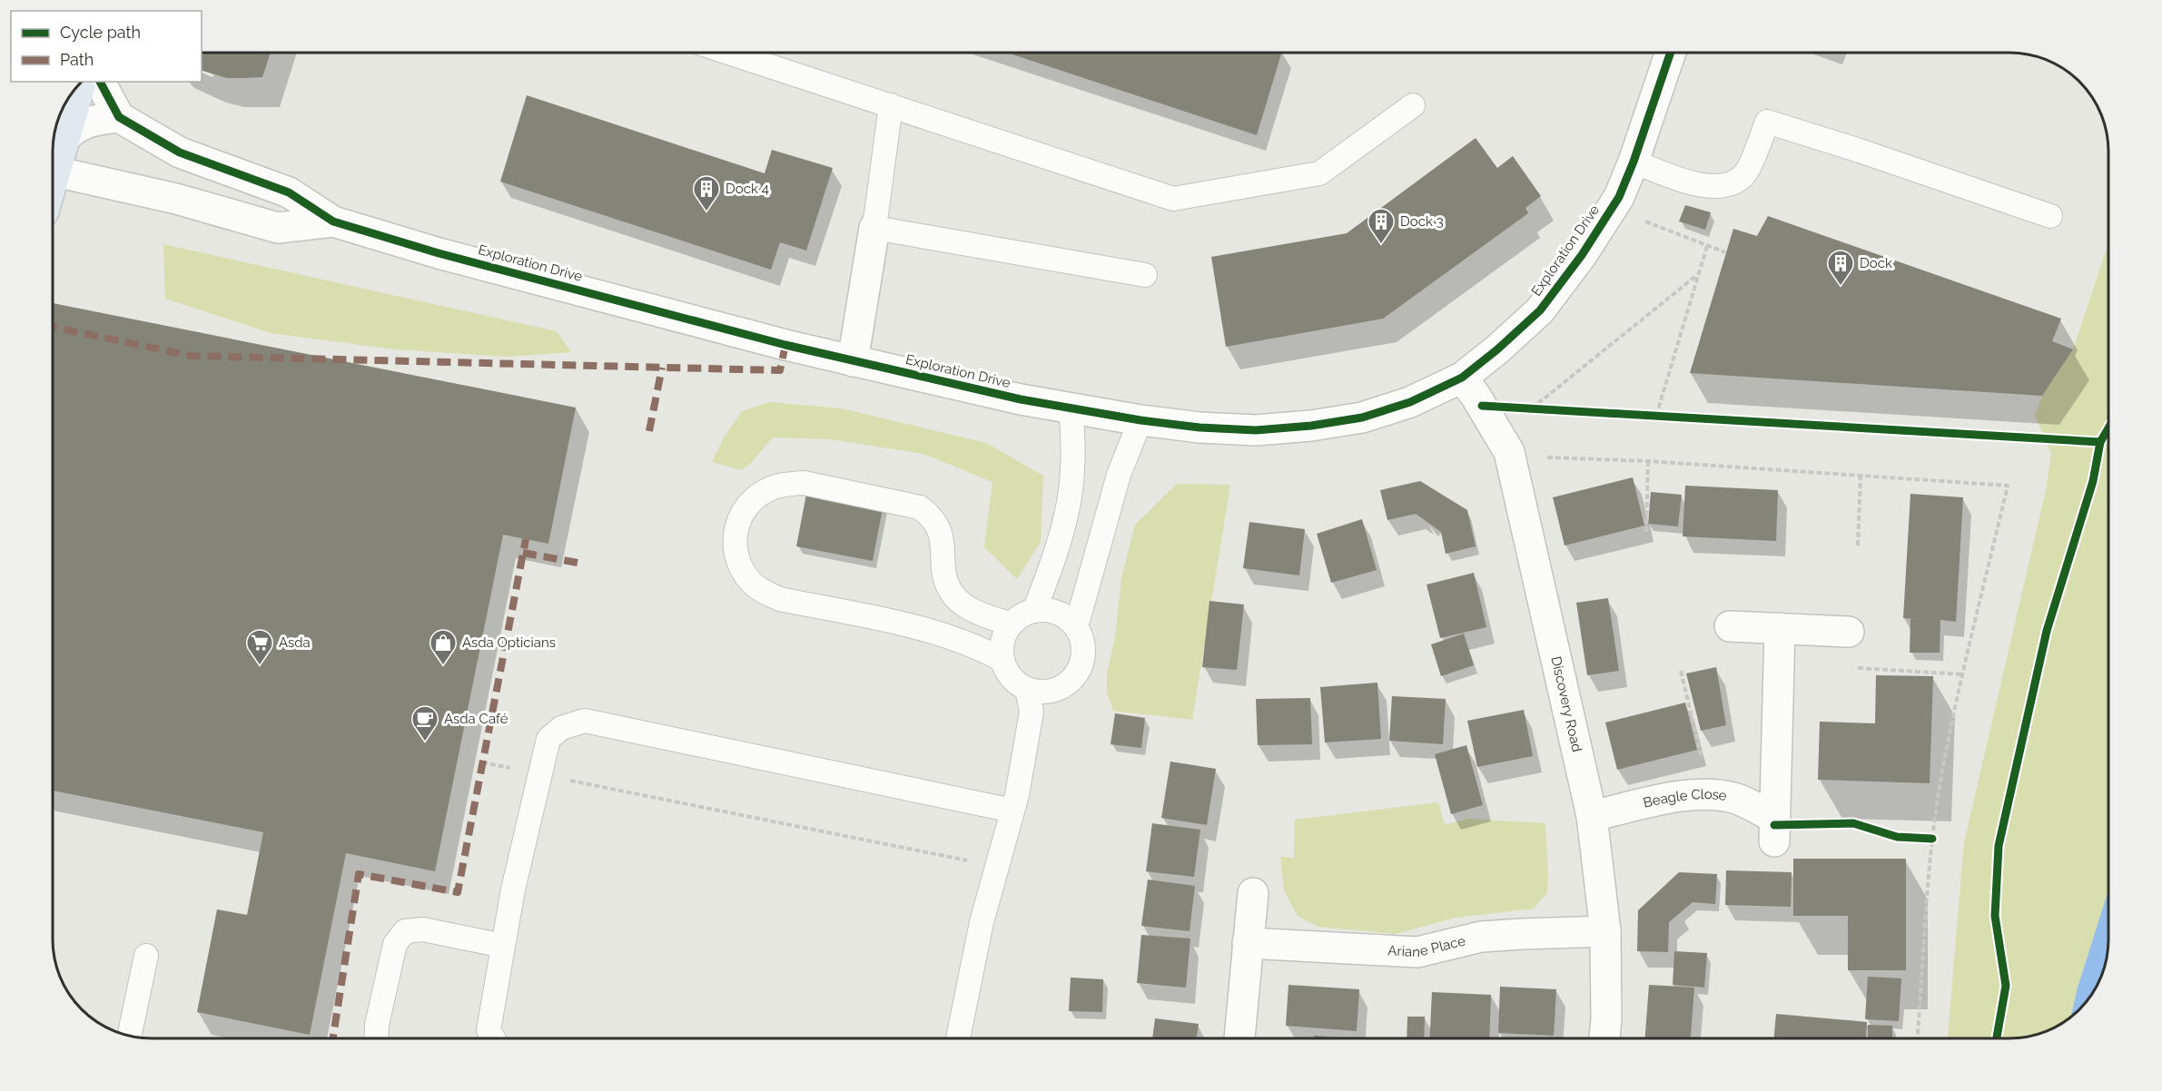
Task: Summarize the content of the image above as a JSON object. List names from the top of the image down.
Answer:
{
  "streets": {
    "street": [
      "Exploration Drive",
      "Discovery Road",
      "Beagle Close",
      "Ariane Place"
    ]
  },
  "crossings": [
    ["Exploration Drive", "Discovery Road"],
    ["Discovery Road", "Beagle Close"],
    ["Discovery Road", "Ariane Place"]
  ],
  "places": {
    "building": ["Dock 4", "Dock 3", "Dock"],
    "supermarket": ["Asda"],
    "shop": ["Asda Opticians"],
    "cafe": ["Asda Café"]
  },
  "legend": ["Cycle path", "Path"]
}
